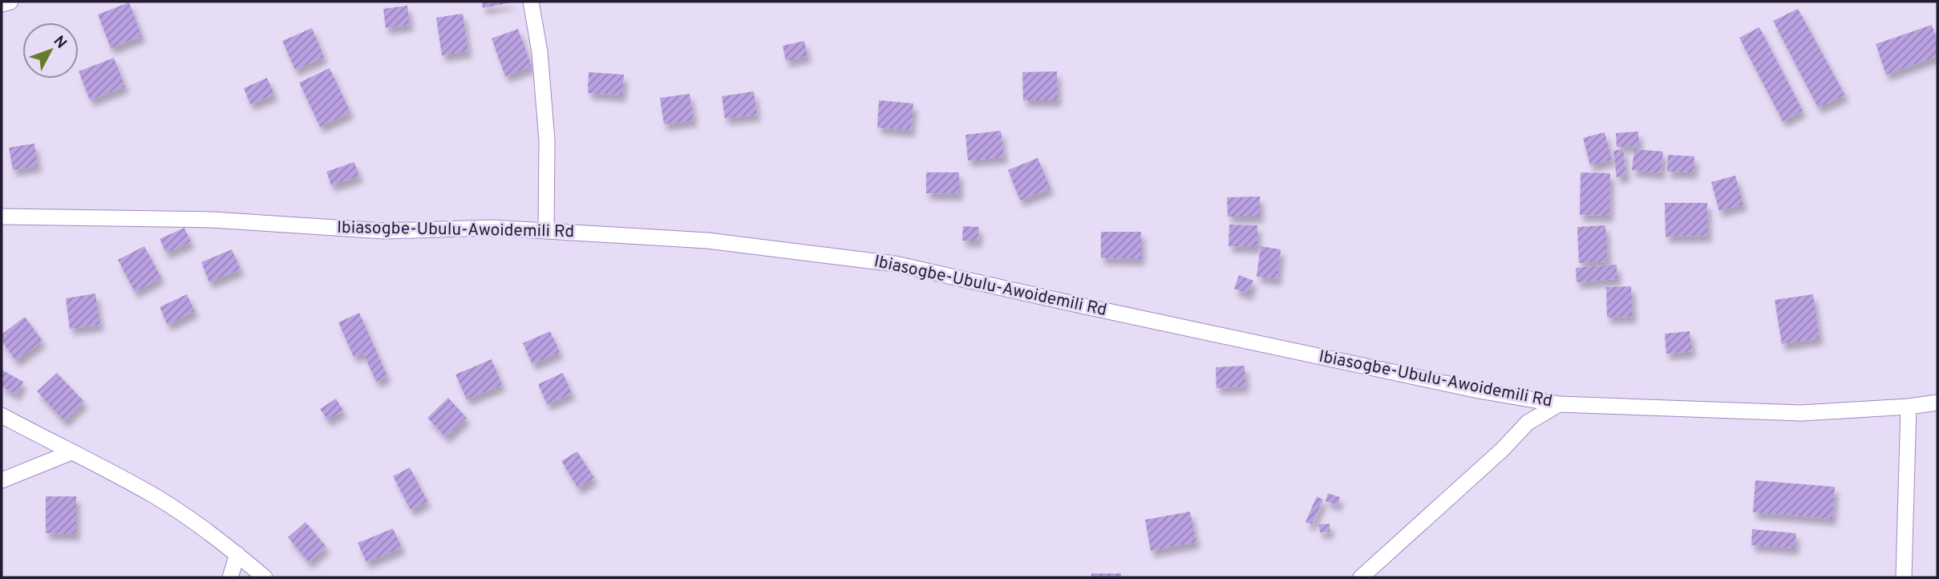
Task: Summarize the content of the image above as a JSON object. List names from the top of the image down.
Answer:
{
  "streets": {
    "street": ["Ibiasogbe-Ubulu-Awoidemili Rd"]
  },
  "north": "top right"
}
